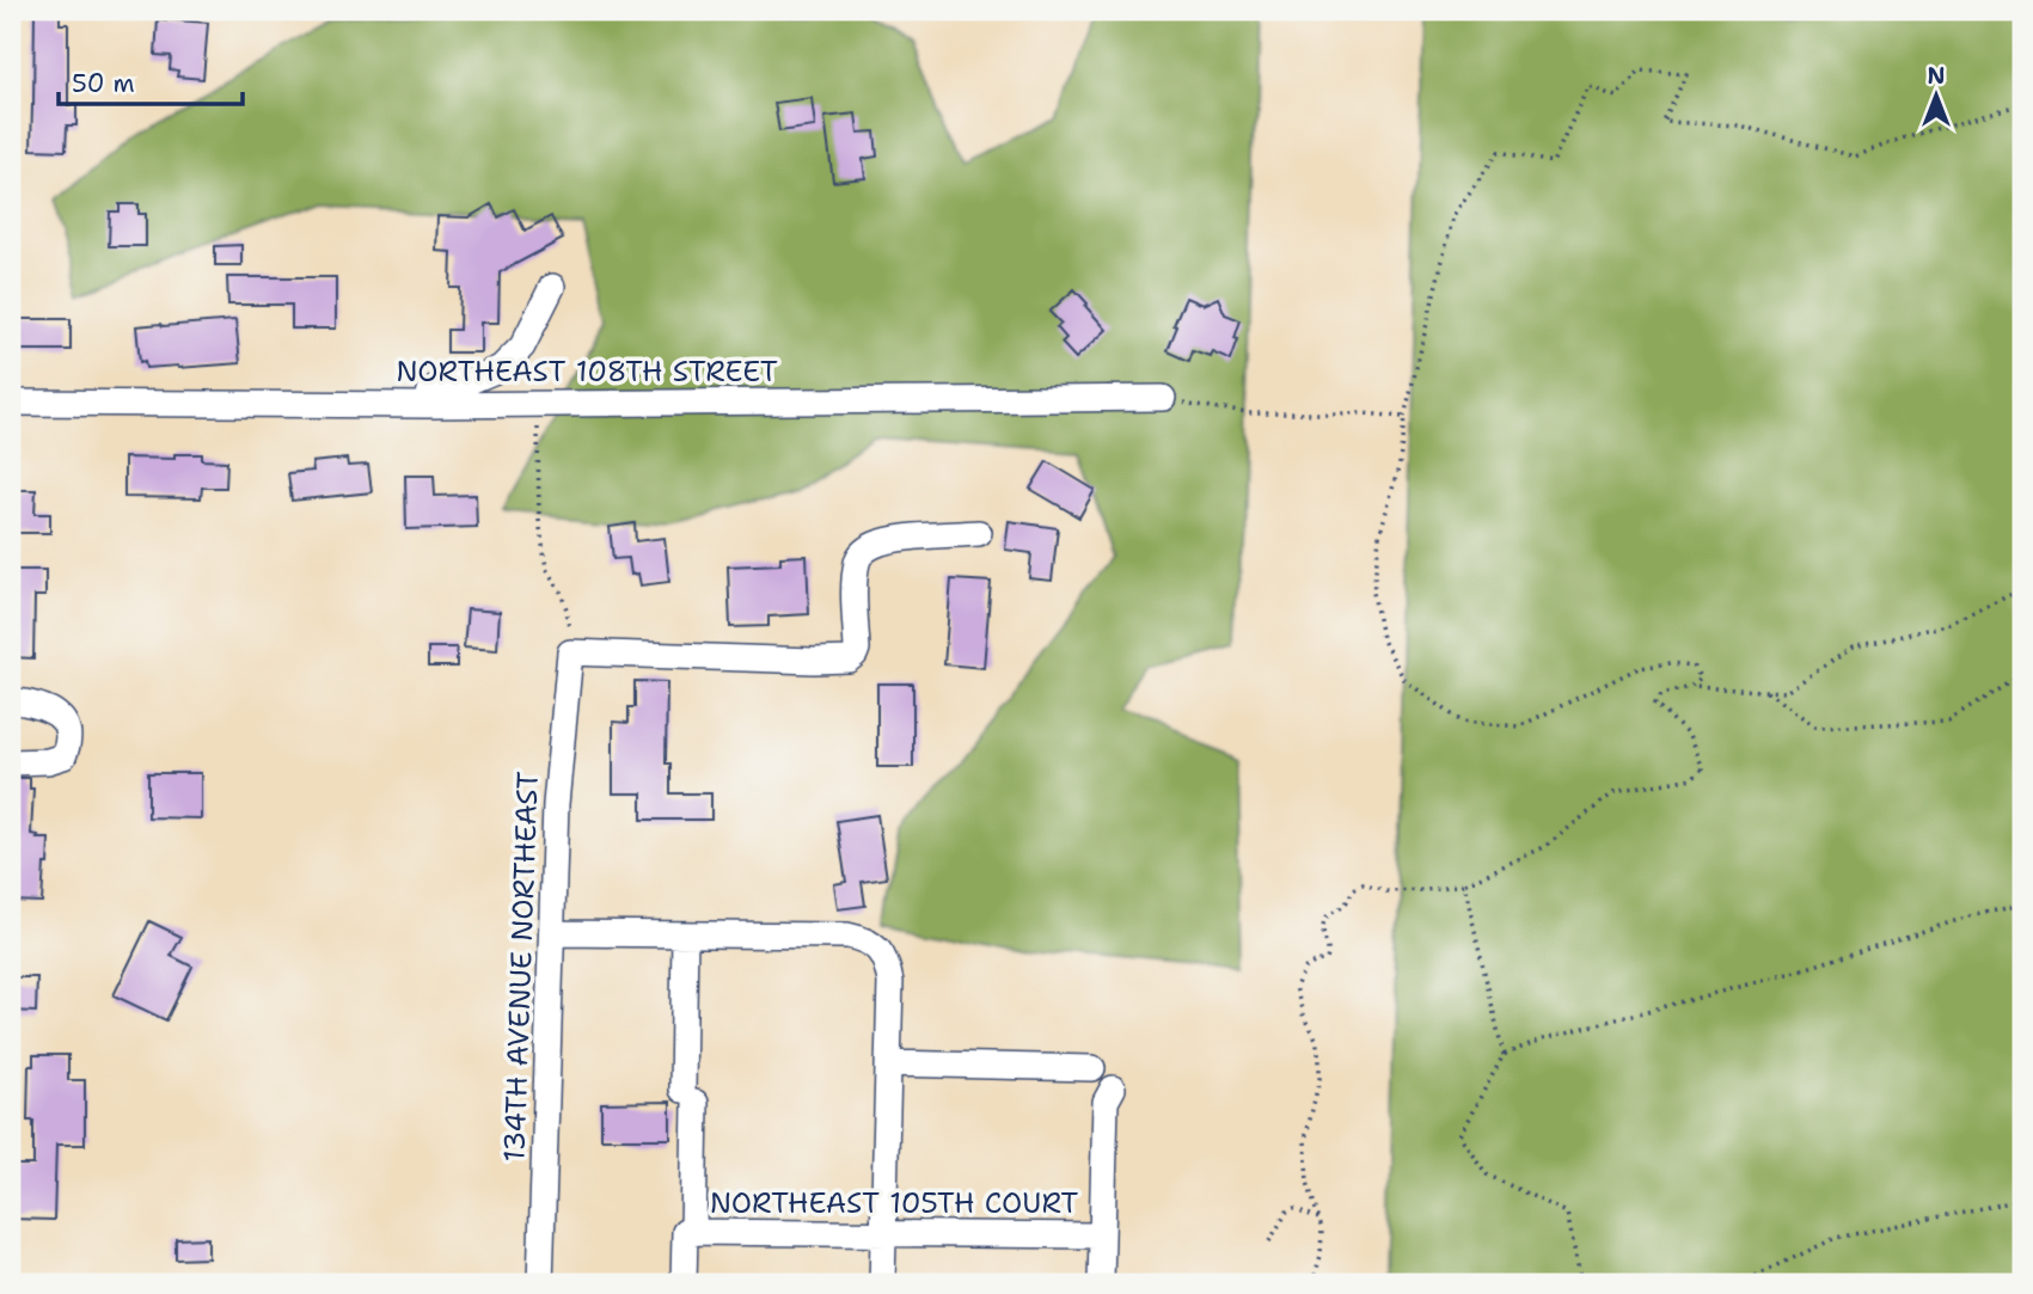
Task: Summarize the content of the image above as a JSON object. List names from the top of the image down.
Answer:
{
  "streets": {
    "street": ["NORTHEAST 108TH STREET", "134TH AVENUE NORTHEAST", "NORTHEAST 105TH COURT"]
  },
  "scale_bar": "50 m",
  "north": "top"
}
